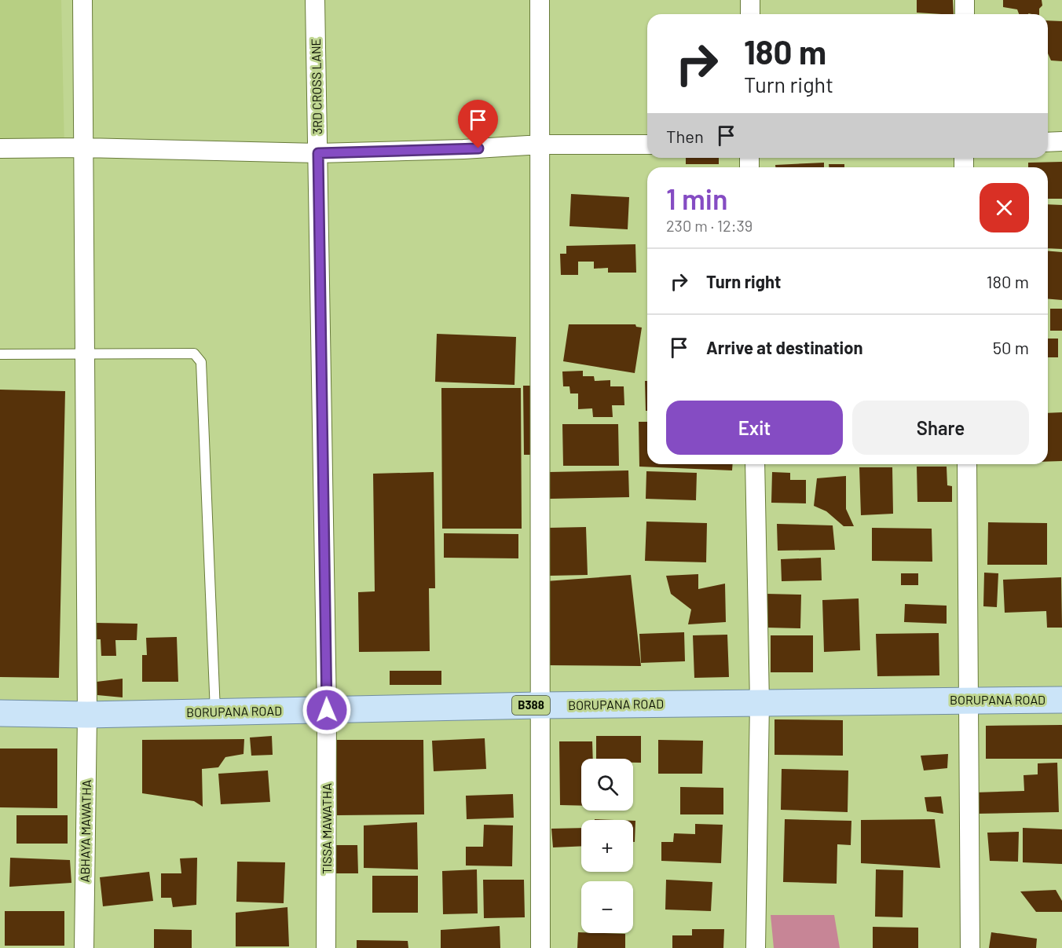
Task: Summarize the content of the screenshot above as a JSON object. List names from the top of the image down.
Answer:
{
  "streets": {
    "main road": ["BORUPANA ROAD", "B388"],
    "street": ["3RD CROSS LANE", "TISSA MAWATHA", "ABHAYA MAWATHA"]
  },
  "crossings": [
    ["3RD CROSS LANE", "BORUPANA ROAD"],
    ["3RD CROSS LANE", "TISSA MAWATHA"],
    ["BORUPANA ROAD", "TISSA MAWATHA"],
    ["BORUPANA ROAD", "ABHAYA MAWATHA"]
  ],
  "page": {
    "turn": ["180 m", "Turn right"],
    "then": "Then",
    "heading": ["1 min", "230 m · 12:39"],
    "list": [
      {
        "name": "Turn right",
        "value": "180 m"
      },
      {
        "name": "Arrive at destination",
        "value": "50 m"
      }
    ],
    "buttons": ["Exit", "Share"],
    "map_buttons": ["+", "−"]
  }
}
